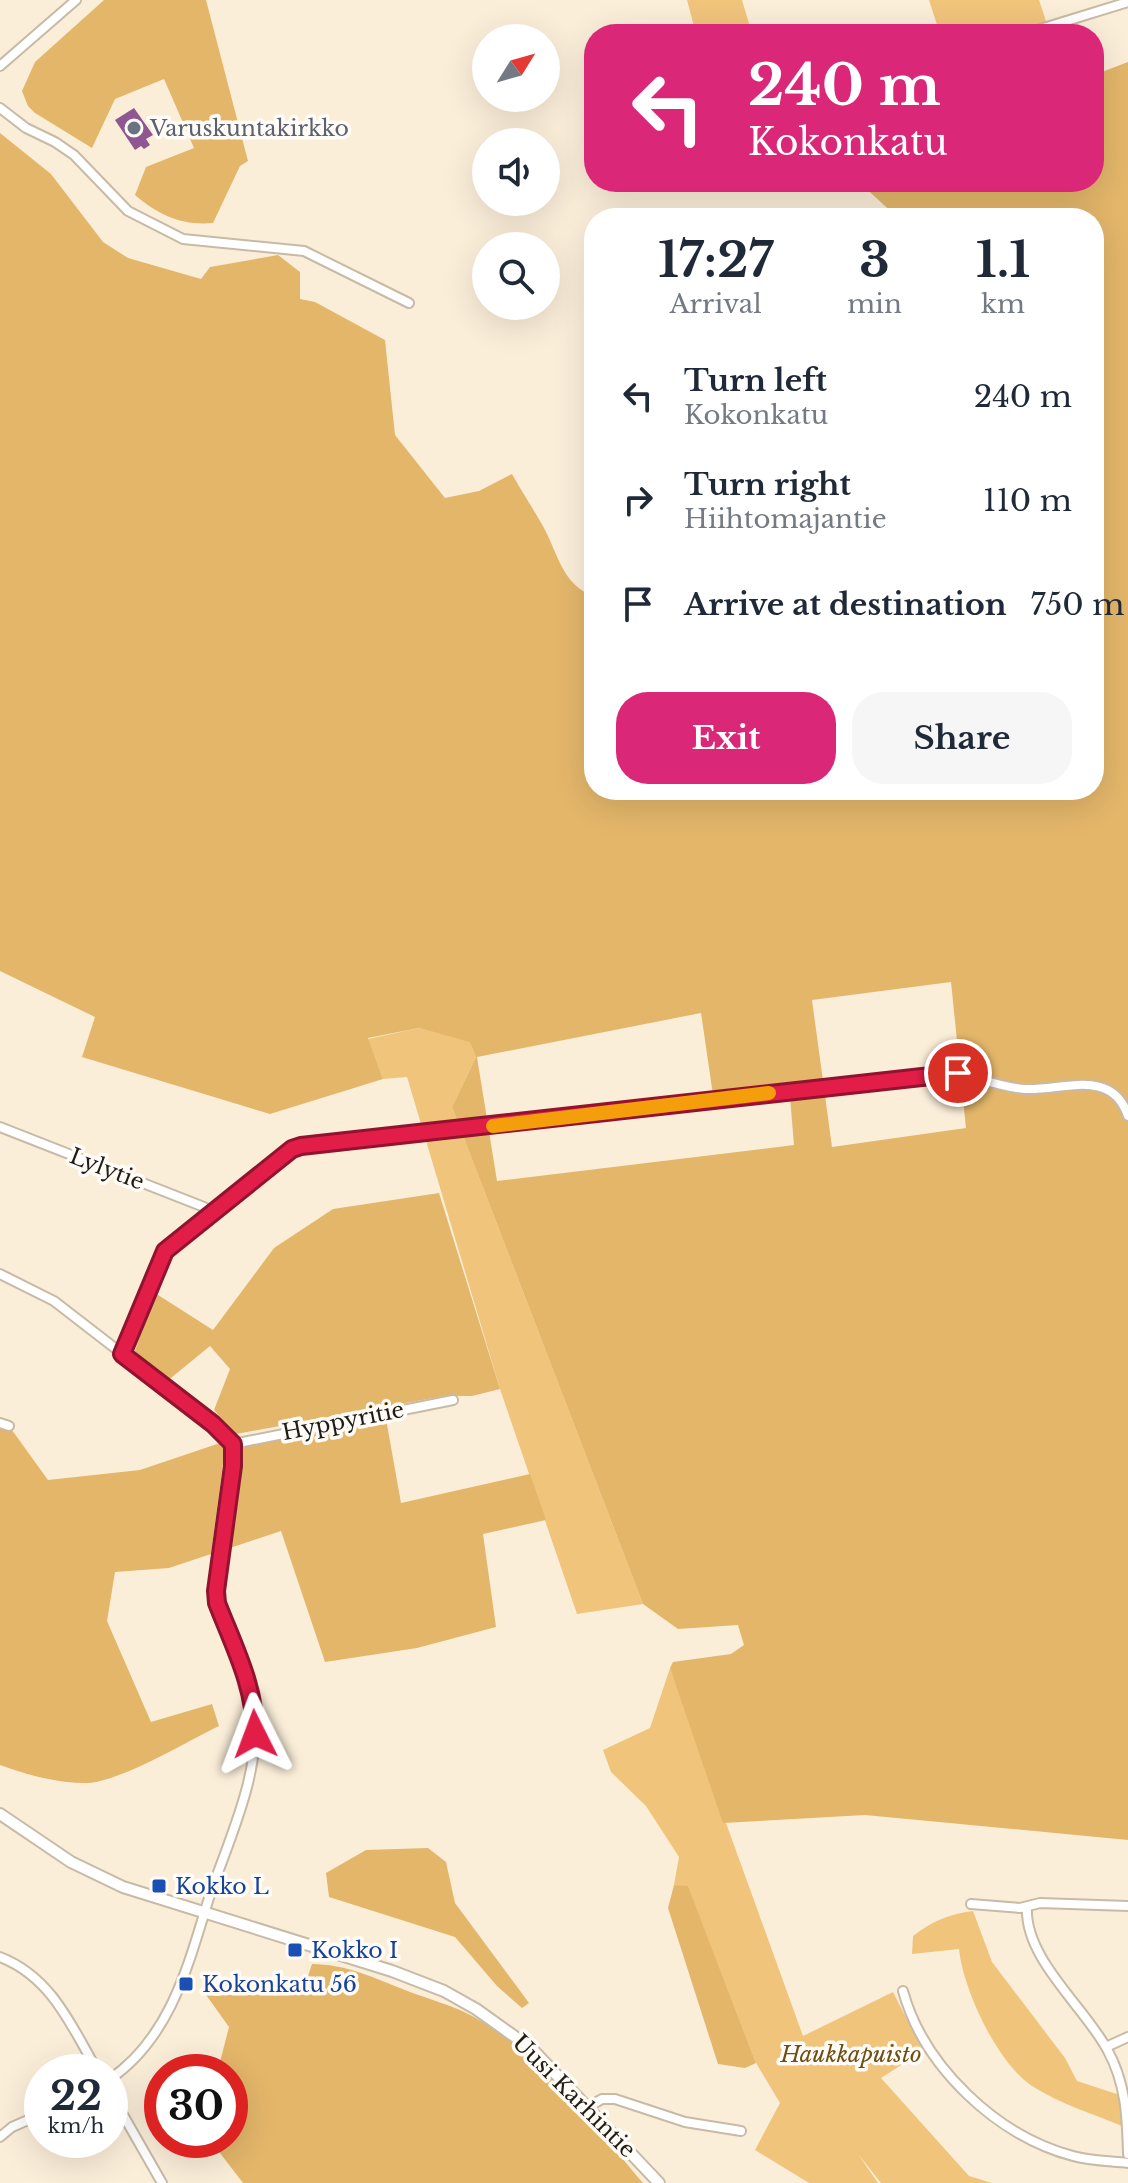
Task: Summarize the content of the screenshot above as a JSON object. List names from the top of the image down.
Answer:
{
  "streets": {
    "street": ["Lylytie", "Hyppyritie", "Uusi Karhintie"]
  },
  "parks": ["Haukkapuisto"],
  "places": {
    "other": ["Varuskuntakirkko"],
    "transit": ["Kokko L", "Kokko I", "Kokonkatu 56"]
  },
  "north": "top right",
  "page": {
    "turn": ["240 m", "Kokonkatu"],
    "eta": [
      "17:27",
      "Arrival",
      "3",
      "min",
      "1.1",
      "km"
    ],
    "list": [
      {
        "name": "Turn left",
        "note": "Kokonkatu",
        "value": "240 m"
      },
      {
        "name": "Turn right",
        "note": "Hiihtomajantie",
        "value": "110 m"
      },
      {
        "name": "Arrive at destination",
        "value": "750 m"
      }
    ],
    "buttons": ["Exit", "Share"],
    "speed": "22 km/h",
    "limit": "30"
  }
}
